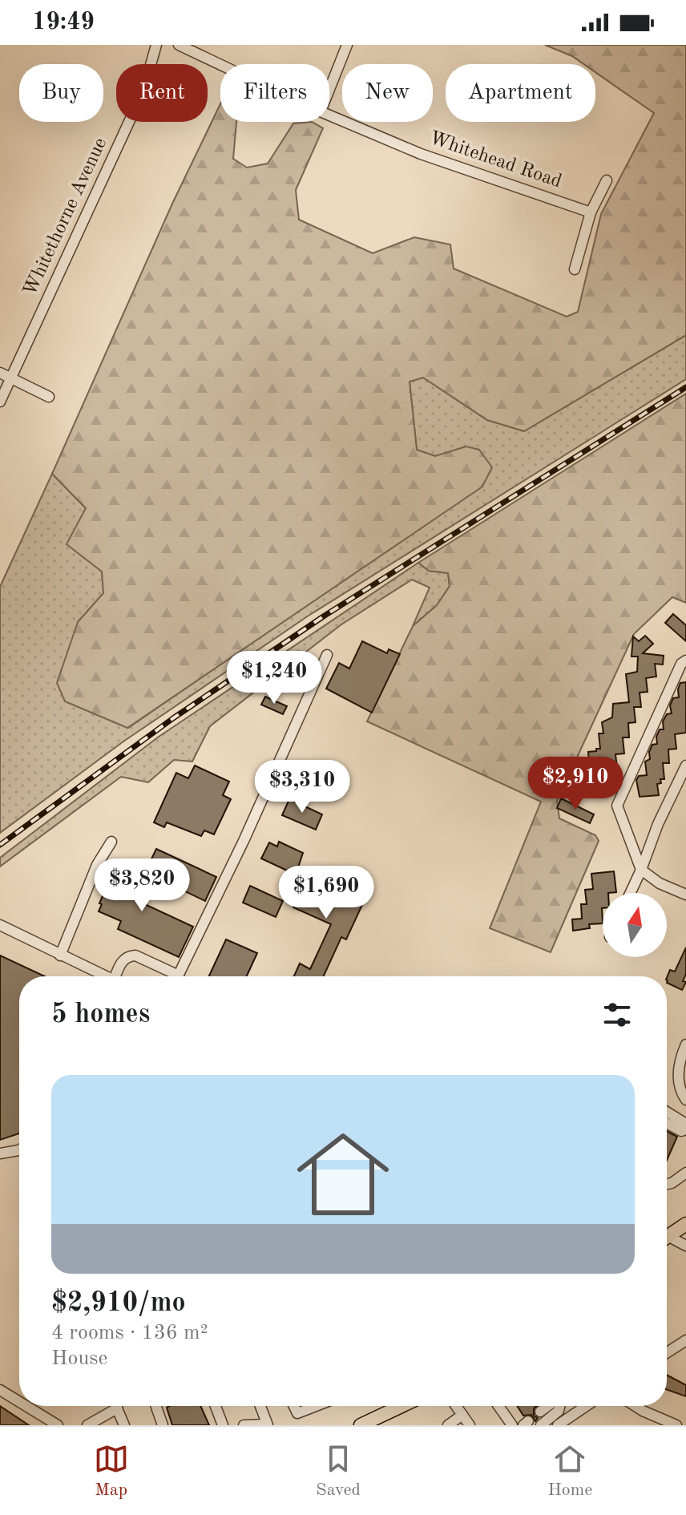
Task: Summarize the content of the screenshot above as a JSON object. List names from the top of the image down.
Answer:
{
  "streets": {
    "street": ["Whitehead Road", "Whitethorne Avenue"]
  },
  "north": "top",
  "page": {
    "status": "19:49",
    "chip": [
      "Buy",
      "Rent",
      "Filters",
      "New",
      "Apartment"
    ],
    "price": [
      "$1,240",
      "$2,910",
      "$3,310",
      "$3,820",
      "$1,690"
    ],
    "heading": "5 homes",
    "list": [
      {
        "name": "$2,910/mo",
        "note": "4 rooms · 136 m² · House"
      }
    ],
    "tabs": ["Map", "Saved", "Home"]
  }
}
